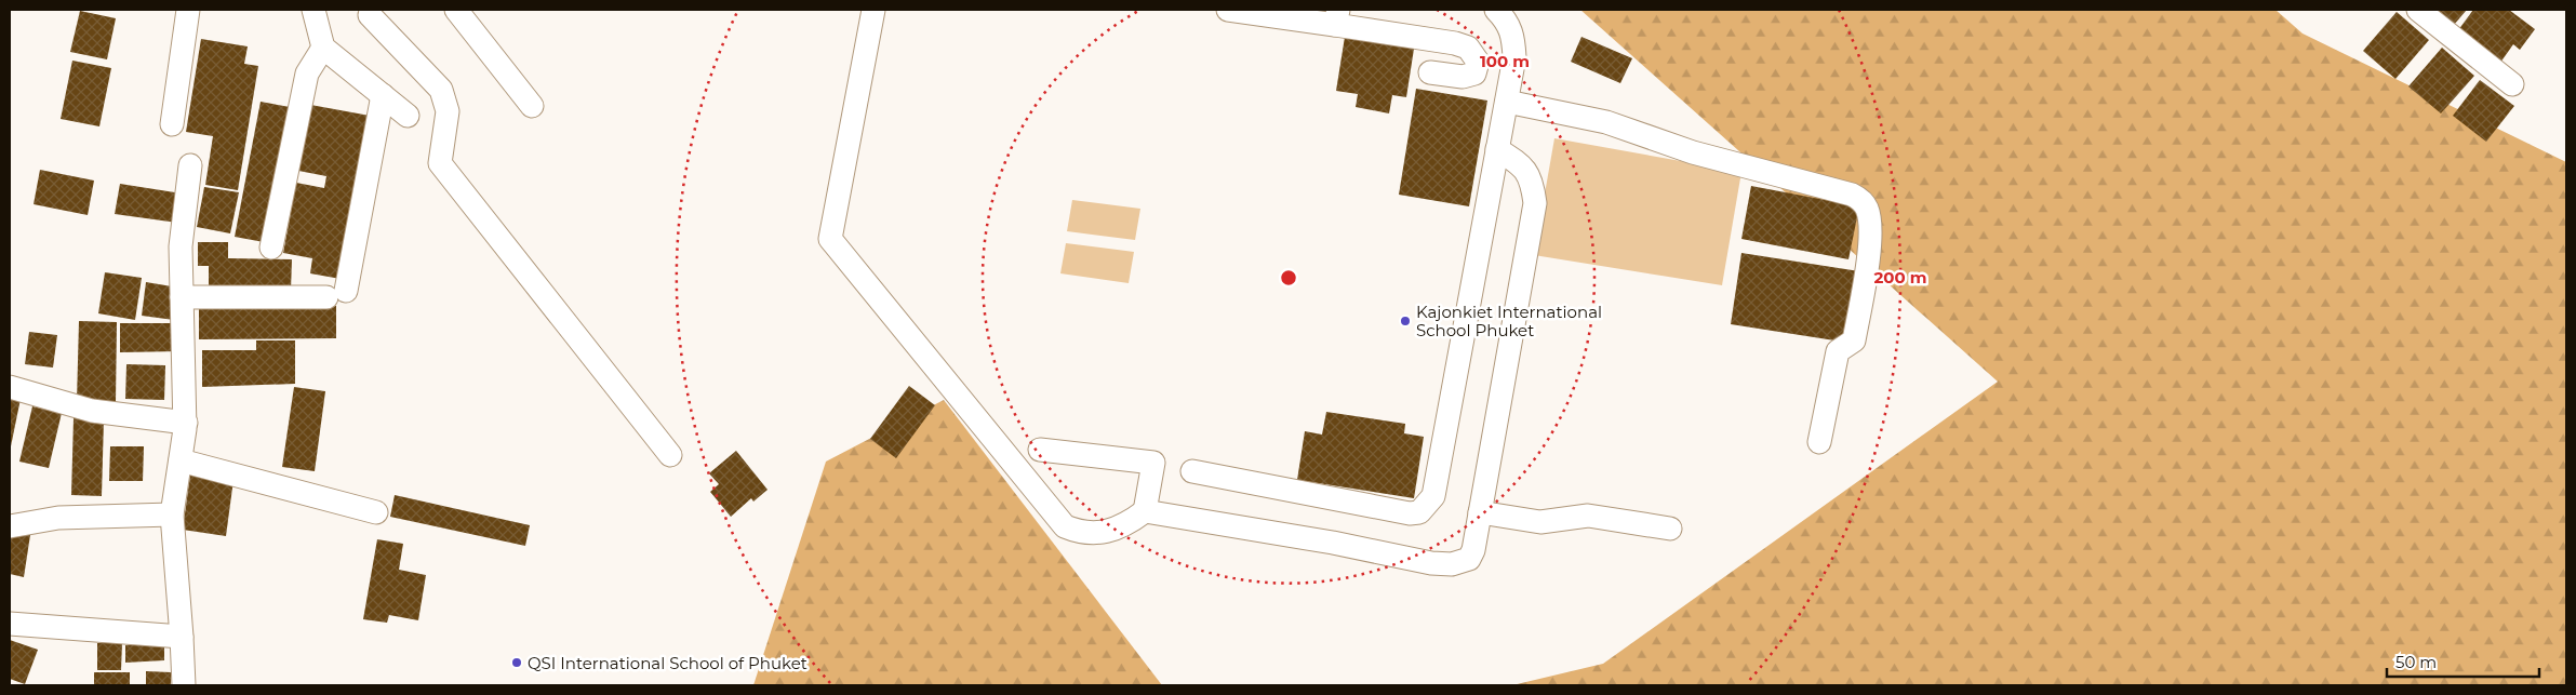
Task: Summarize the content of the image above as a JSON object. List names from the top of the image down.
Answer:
{
  "places": ["Kajonkiet International School Phuket", "QSI International School of Phuket"],
  "scale_bar": "50 m",
  "rings": ["100 m", "200 m"]
}
